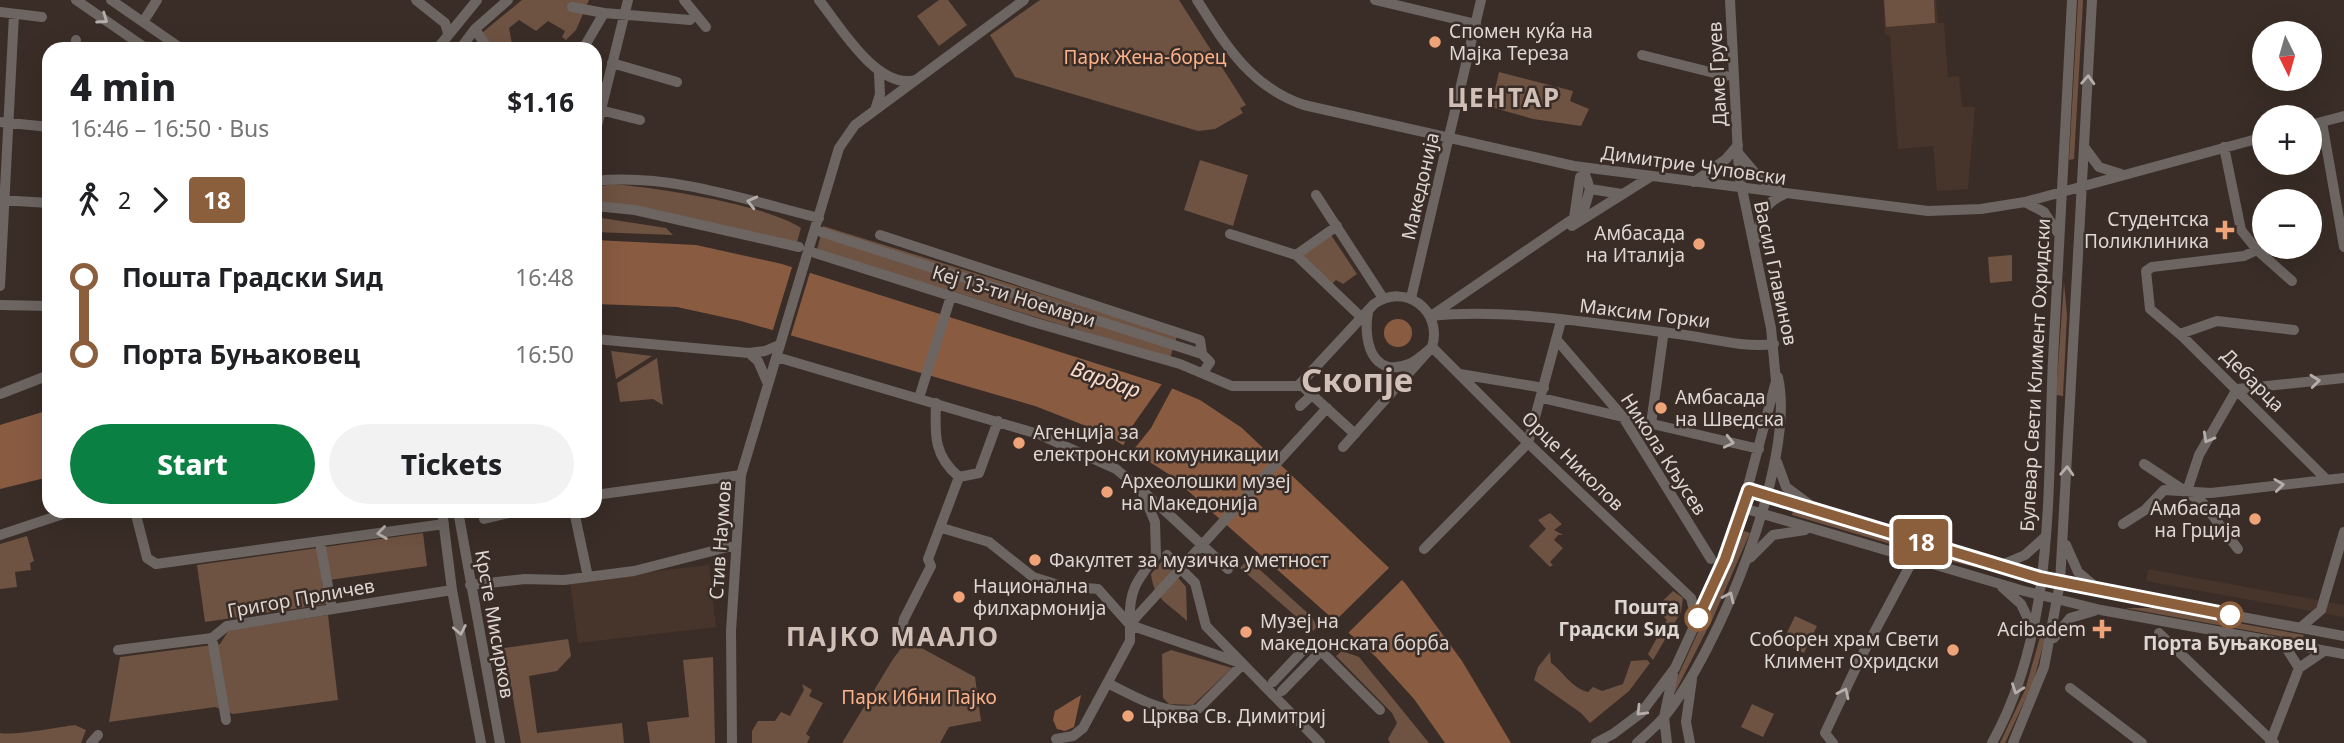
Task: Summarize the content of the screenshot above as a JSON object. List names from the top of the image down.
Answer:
{
  "streets": {
    "street": [
      "Даме Груев",
      "Димитрие Чуповски",
      "Македонија",
      "Васил Главинов",
      "Кеј 13-ти Ноември",
      "Максим Горки",
      "Булевар Свети Климент Охридски",
      "Дебарца",
      "Никола Кљусев",
      "Орце Николов",
      "Стив Наумов",
      "Григор Прличев",
      "Крсте Мисирков"
    ]
  },
  "crossings": [
    ["Даме Груев", "Димитрие Чуповски"],
    ["Даме Груев", "Васил Главинов"],
    ["Димитрие Чуповски", "Македонија"],
    ["Димитрие Чуповски", "Васил Главинов"],
    ["Димитрие Чуповски", "Булевар Свети Климент Охридски"],
    ["Македонија", "Максим Горки"],
    ["Македонија", "Орце Николов"],
    ["Васил Главинов", "Максим Горки"],
    ["Кеј 13-ти Ноември", "Стив Наумов"],
    ["Максим Горки", "Никола Кљусев"],
    ["Максим Горки", "Орце Николов"],
    ["Григор Прличев", "Крсте Мисирков"]
  ],
  "districts": ["ЦЕНТАР", "Скопје", "ПАЈКО МААЛО"],
  "water": ["Вардар"],
  "parks": ["Парк Жена-борец", "Парк Ибни Пајко"],
  "places": {
    "other": [
      "Спомен куќа на Мајка Тереза",
      "Амбасада на Италија",
      "Амбасада на Шведска",
      "Агенција за електронски комуникации",
      "Археолошки музеј на Македонија",
      "Амбасада на Грција",
      "Факултет за музичка уметност",
      "Национална филхармонија",
      "Порта Буњаковец",
      "Пошта Градски Sид",
      "Музеј на македонската борба",
      "Соборен храм Свети Климент Охридски",
      "Црква Св. Димитриј"
    ],
    "health": ["Студентска Поликлиника", "Acibadem"]
  },
  "lines": ["bus line 18"],
  "north": "bottom",
  "page": {
    "on_map": "18",
    "map_buttons": ["+", "−"],
    "heading": ["4 min", "16:46 – 16:50 · Bus", "$1.16"],
    "legs": ["2", "18"],
    "list": [
      {
        "name": "Пошта Градски Sид",
        "value": "16:48"
      },
      {
        "name": "Порта Буњаковец",
        "value": "16:50"
      }
    ],
    "buttons": ["Start", "Tickets"]
  }
}
